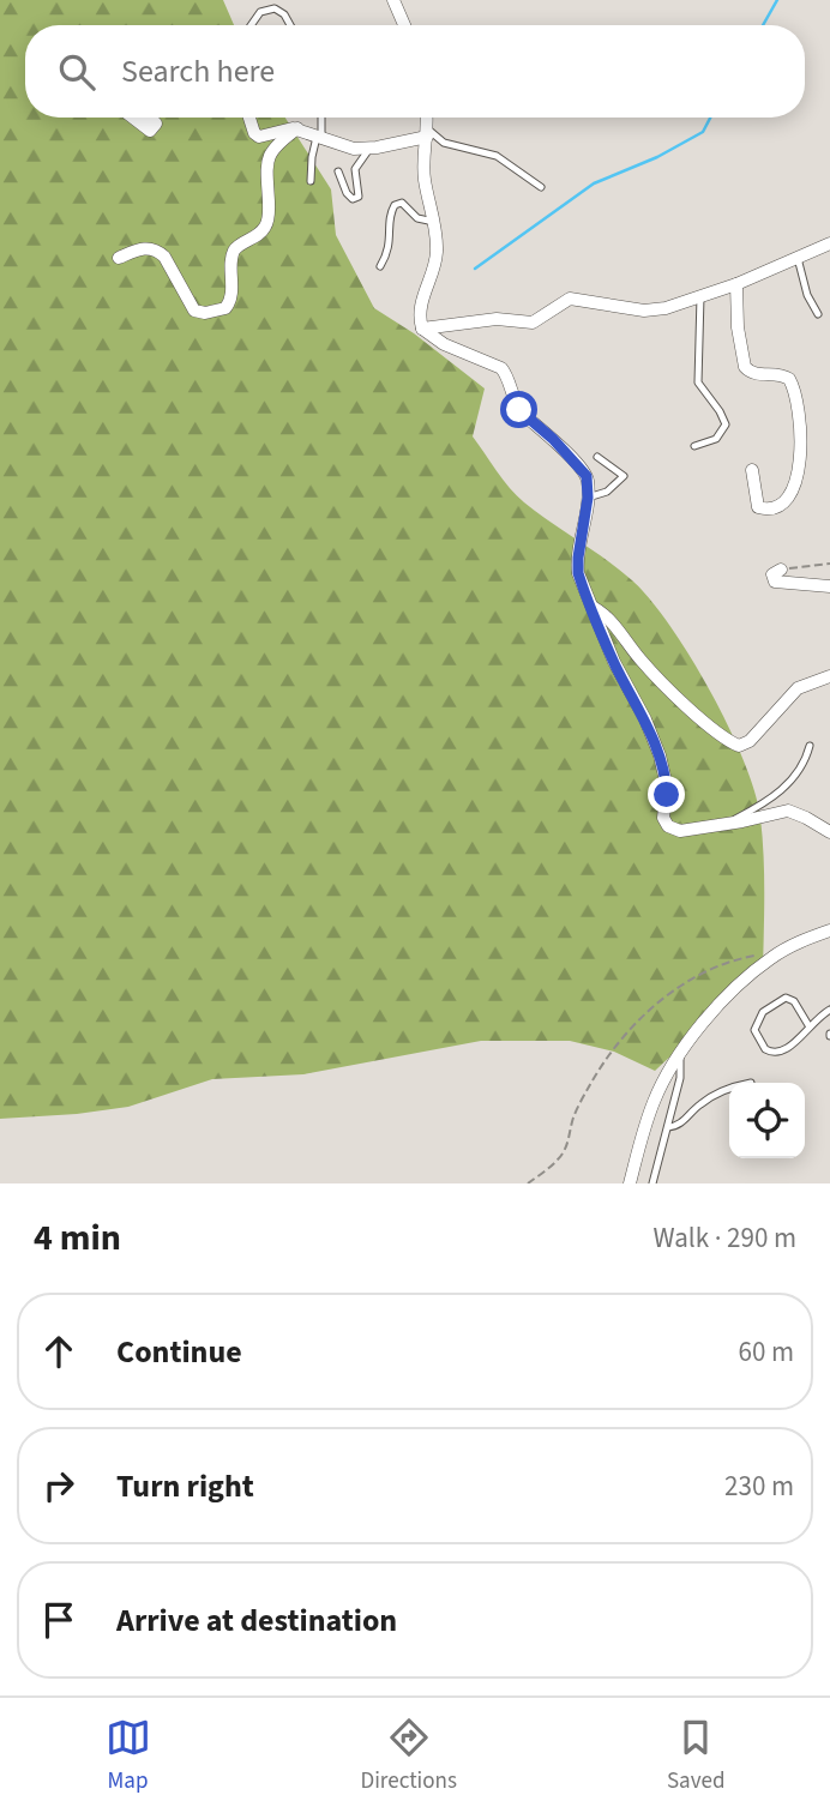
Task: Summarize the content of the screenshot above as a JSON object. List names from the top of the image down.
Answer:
{
  "page": {
    "search": "Search here",
    "heading": ["4 min", "Walk · 290 m"],
    "list": [
      ["Continue", "60 m"],
      ["Turn right", "230 m"],
      "Arrive at destination"
    ],
    "nav": ["Map", "Directions", "Saved"]
  }
}
